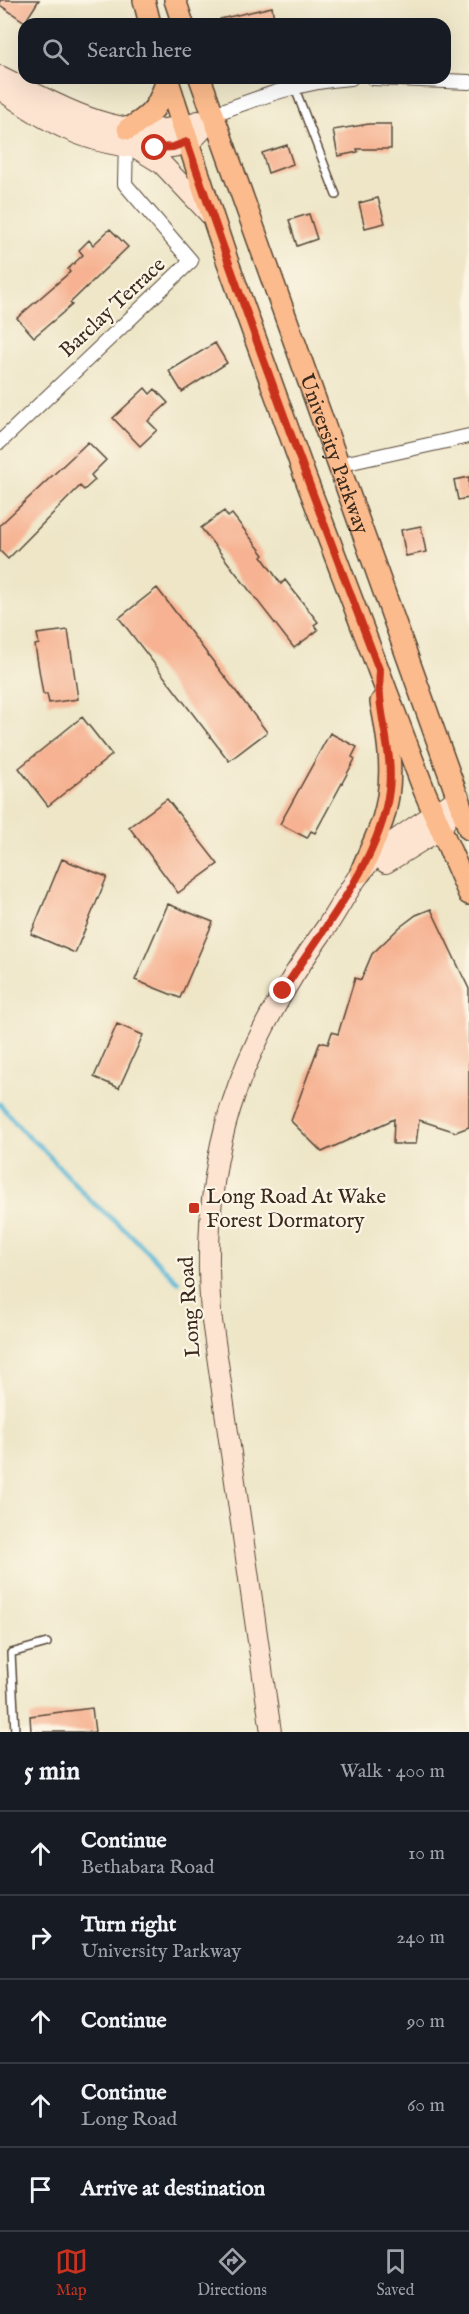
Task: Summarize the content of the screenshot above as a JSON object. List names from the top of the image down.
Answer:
{
  "streets": {
    "main road": ["University Parkway", "Long Road"],
    "street": ["Barclay Terrace"]
  },
  "crossings": [
    ["University Parkway", "Long Road"]
  ],
  "places": {
    "transit": ["Long Road At Wake Forest Dormatory"]
  },
  "page": {
    "search": "Search here",
    "heading": ["5 min", "Walk · 400 m"],
    "list": [
      ["Continue", "Bethabara Road", "10 m"],
      ["Turn right", "University Parkway", "240 m"],
      ["Continue", "90 m"],
      ["Continue", "Long Road", "60 m"],
      "Arrive at destination"
    ],
    "nav": ["Map", "Directions", "Saved"]
  }
}
